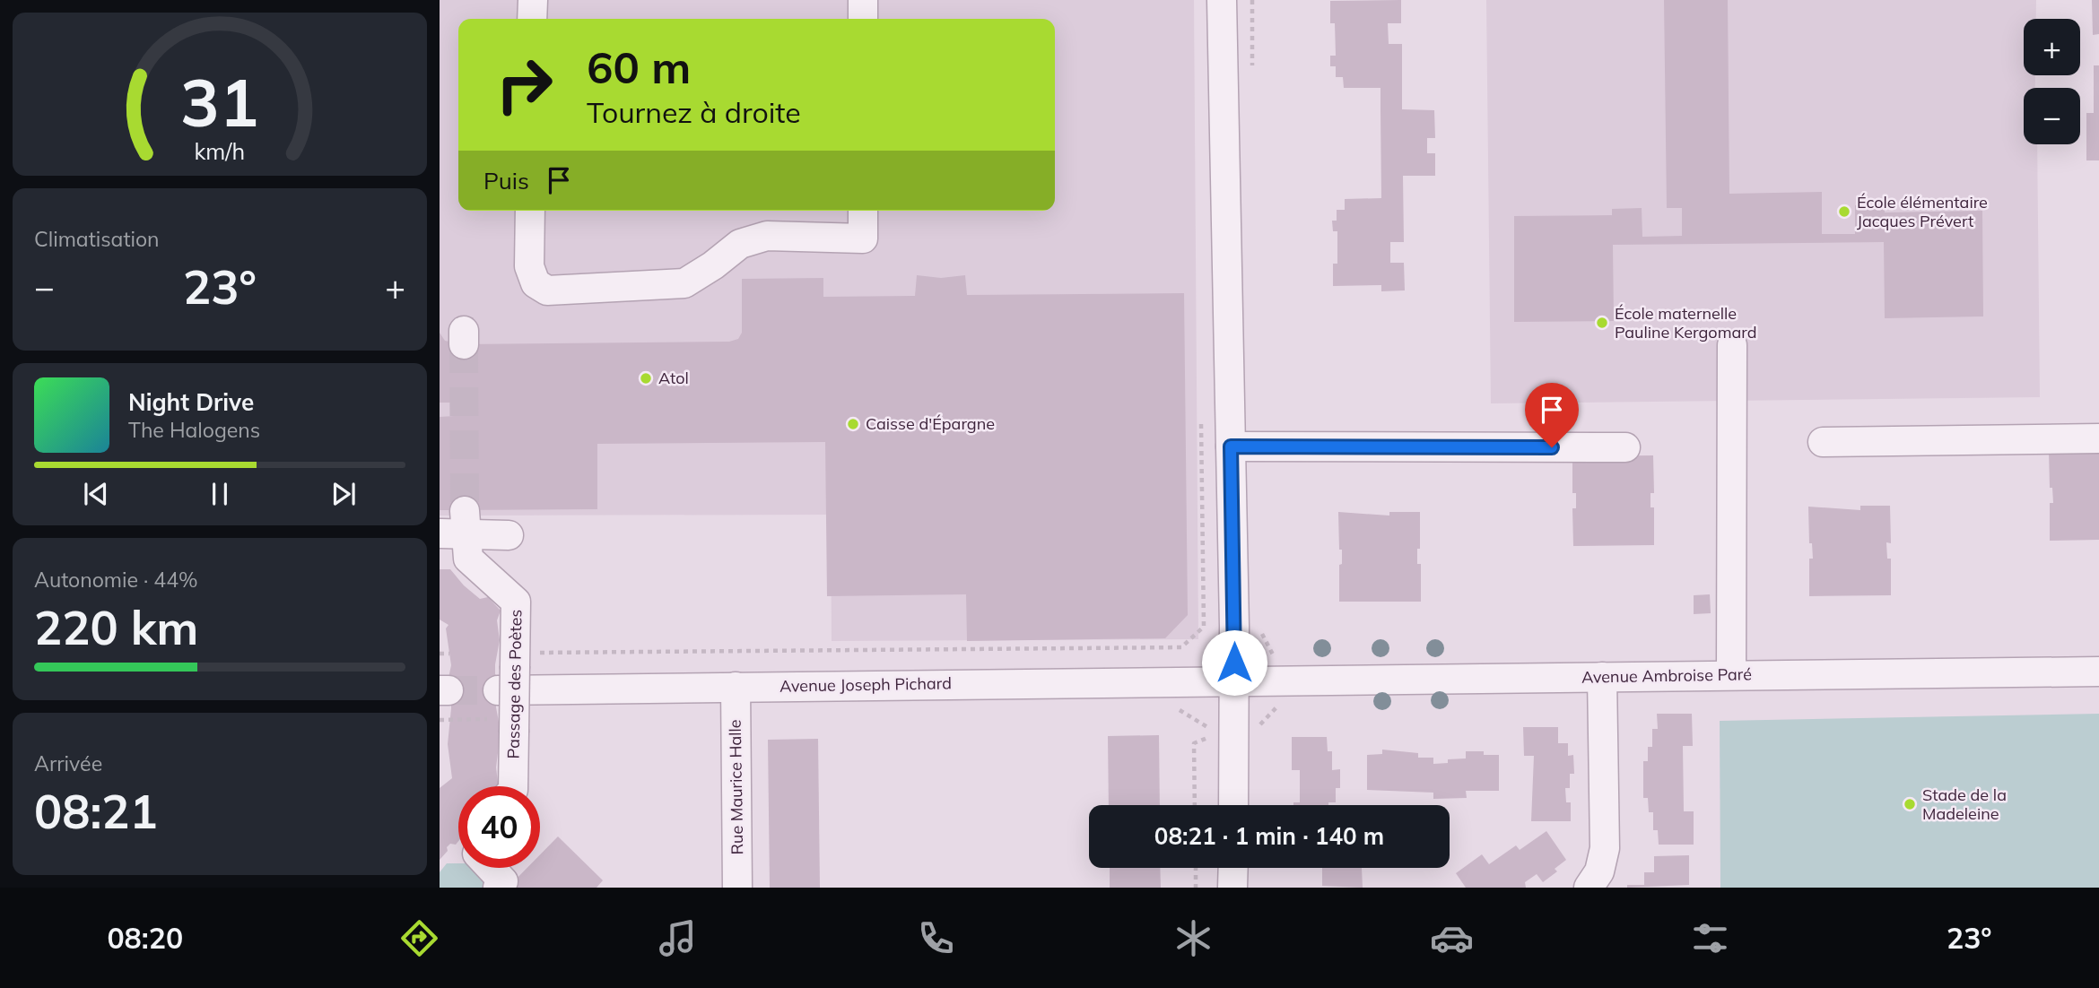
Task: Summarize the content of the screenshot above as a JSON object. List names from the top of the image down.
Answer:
{
  "streets": {
    "street": [
      "Avenue Ambroise Paré",
      "Passage des Poètes",
      "Avenue Joseph Pichard",
      "Rue Maurice Halle"
    ]
  },
  "crossings": [
    ["Avenue Ambroise Paré", "Avenue Joseph Pichard"],
    ["Avenue Joseph Pichard", "Rue Maurice Halle"]
  ],
  "places": [
    "École élémentaire Jacques Prévert",
    "École maternelle Pauline Kergomard",
    "Atol",
    "Caisse d'Épargne",
    "Stade de la Madeleine"
  ],
  "page": {
    "map_buttons": ["+", "−"],
    "turn": ["60 m", "Tournez à droite"],
    "then": "Puis",
    "tile": [
      "Climatisation",
      ["Autonomie · 44%", "220 km"],
      ["Arrivée", "08:21"]
    ],
    "heat": ["−", "23°", "+"],
    "song": ["Night Drive", "The Halogens"],
    "limit": "40",
    "trip": "08:21 · 1 min · 140 m",
    "tabs": ["08:20", "23°"],
    "gauge": ["31", "km/h"]
  }
}
